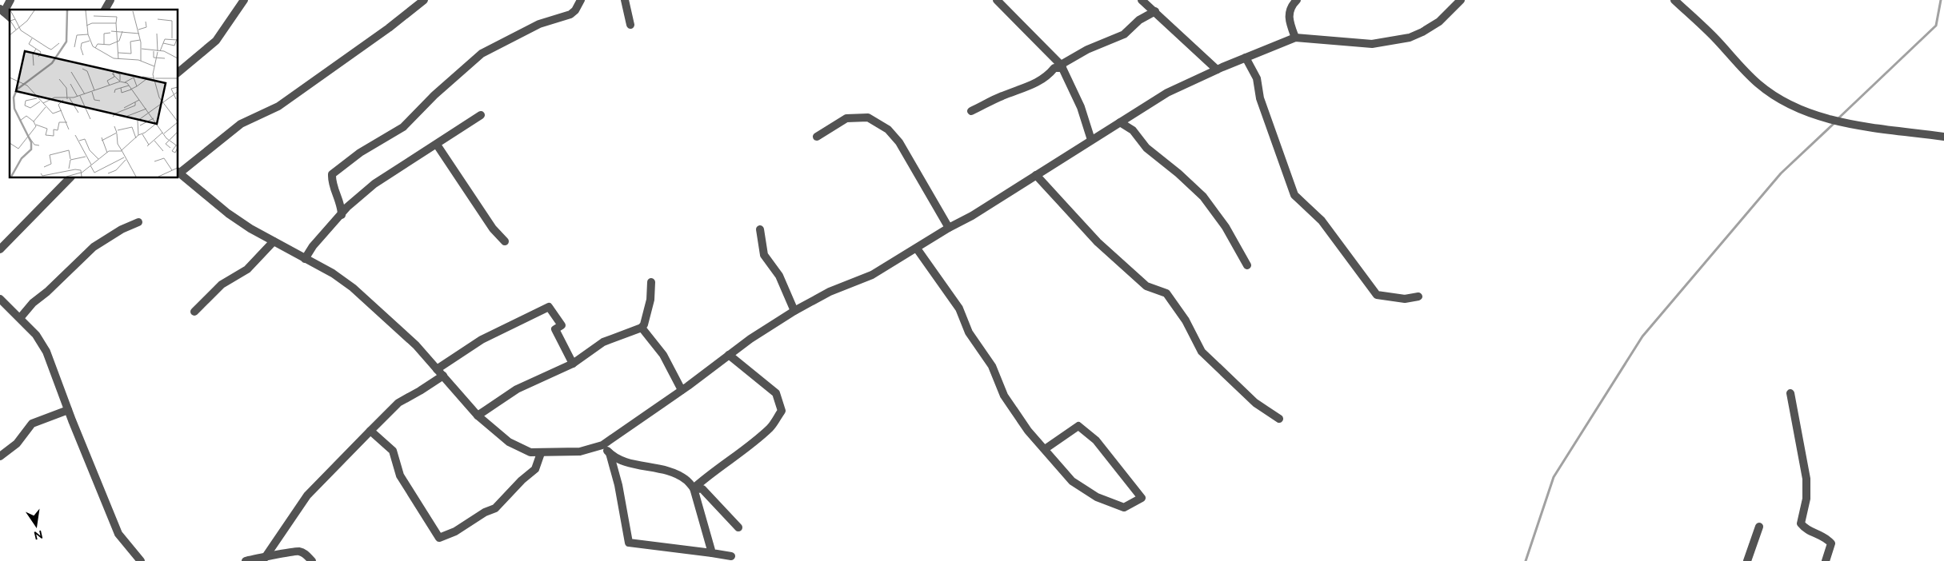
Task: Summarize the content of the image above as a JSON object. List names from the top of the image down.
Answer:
{
  "north": "bottom"
}
